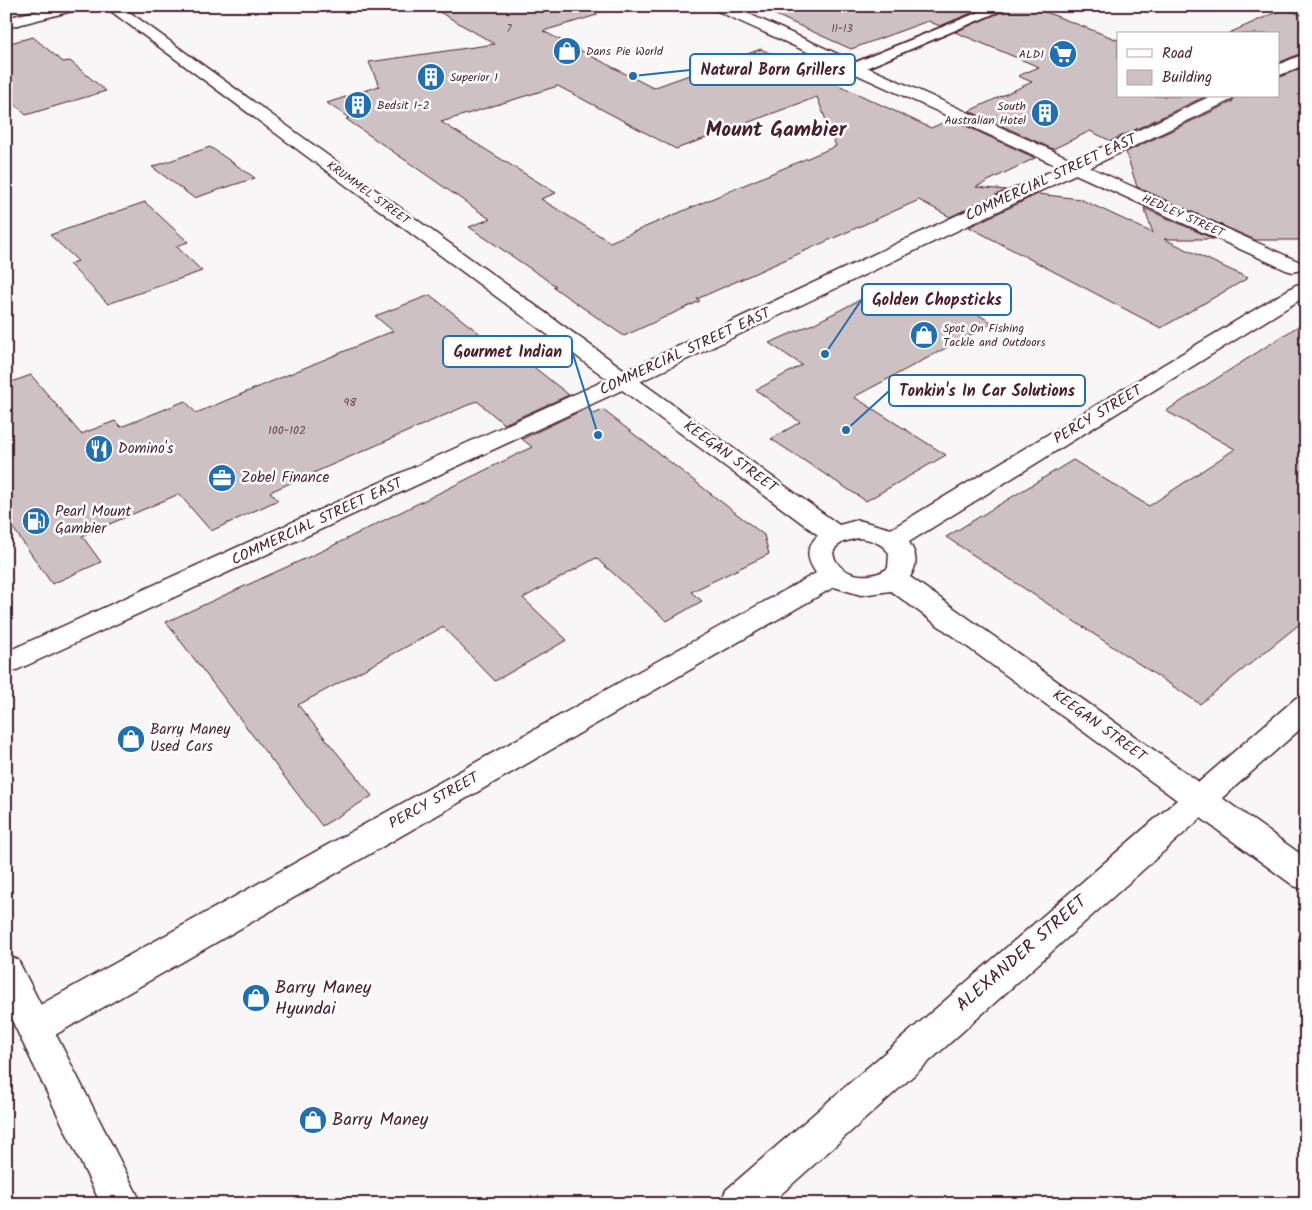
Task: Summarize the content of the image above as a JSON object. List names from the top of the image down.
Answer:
{
  "streets": {
    "street": [
      "COMMERCIAL STREET EAST",
      "KRUMMEL STREET",
      "HEDLEY STREET",
      "PERCY STREET",
      "KEEGAN STREET",
      "ALEXANDER STREET"
    ]
  },
  "crossings": [
    ["COMMERCIAL STREET EAST", "KRUMMEL STREET"],
    ["COMMERCIAL STREET EAST", "HEDLEY STREET"],
    ["COMMERCIAL STREET EAST", "KEEGAN STREET"],
    ["KRUMMEL STREET", "KEEGAN STREET"],
    ["PERCY STREET", "KEEGAN STREET"],
    ["KEEGAN STREET", "ALEXANDER STREET"]
  ],
  "districts": ["Mount Gambier"],
  "places": {
    "shop": [
      "Dans Pie World",
      "Spot On Fishing Tackle and Outdoors",
      "Barry Maney Used Cars",
      "Barry Maney Hyundai",
      "Barry Maney"
    ],
    "supermarket": ["ALDI"],
    "other": [
      "Natural Born Grillers",
      "Golden Chopsticks",
      "Tonkin's In Car Solutions",
      "Gourmet Indian"
    ],
    "building": ["Superior 1", "Bedsit 1-2", "South Australian Hotel"],
    "restaurant": ["Domino's"],
    "office": ["Zobel Finance"],
    "fuel station": ["Pearl Mount Gambier"]
  },
  "house_numbers": [
    "7",
    "11-13",
    "98",
    "100-102"
  ],
  "legend": ["Road", "Building"]
}
